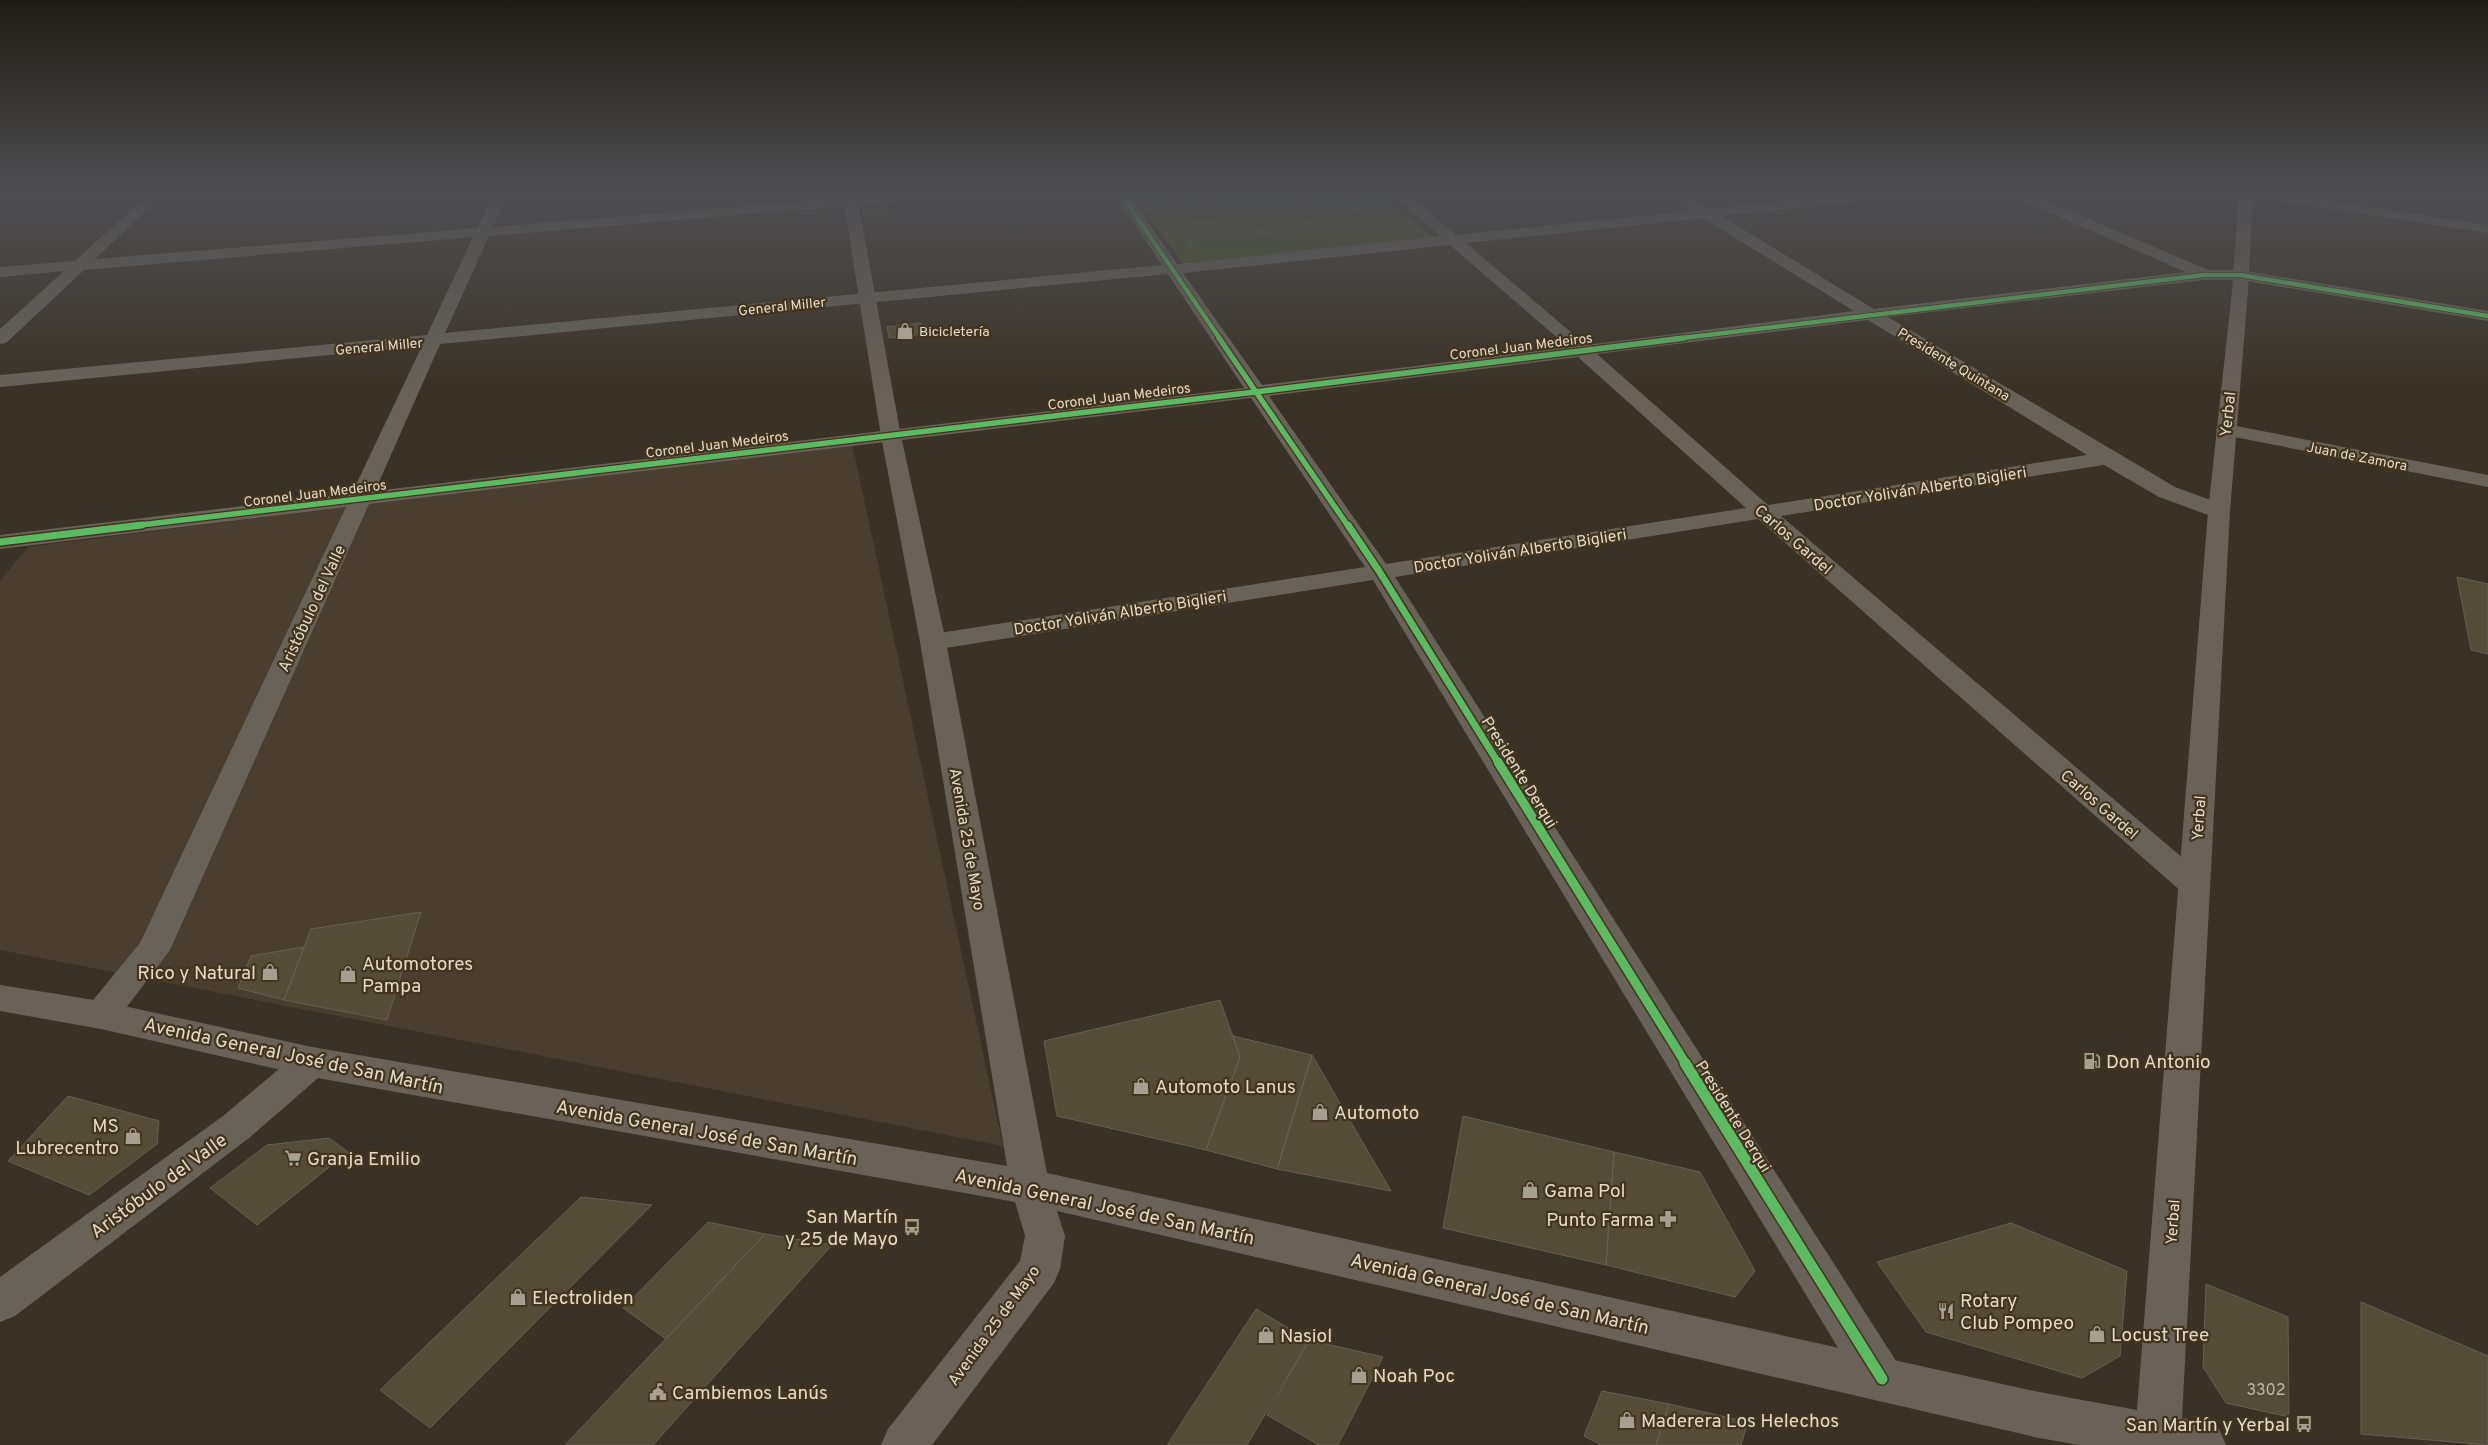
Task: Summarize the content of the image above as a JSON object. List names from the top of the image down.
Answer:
{
  "streets": {
    "main road": ["Yerbal", "Avenida 25 de Mayo", "Avenida General José de San Martín"],
    "street": [
      "General Miller",
      "Coronel Juan Medeiros",
      "Presidente Quintana",
      "Juan de Zamora",
      "Doctor Yoliván Alberto Biglieri",
      "Carlos Gardel",
      "Aristóbulo del Valle",
      "Presidente Derqui"
    ]
  },
  "crossings": [
    ["General Miller", "Aristóbulo del Valle"],
    ["General Miller", "Presidente Derqui"],
    ["General Miller", "Avenida 25 de Mayo"],
    ["Coronel Juan Medeiros", "Presidente Quintana"],
    ["Coronel Juan Medeiros", "Yerbal"],
    ["Coronel Juan Medeiros", "Carlos Gardel"],
    ["Coronel Juan Medeiros", "Aristóbulo del Valle"],
    ["Coronel Juan Medeiros", "Presidente Derqui"],
    ["Coronel Juan Medeiros", "Avenida 25 de Mayo"],
    ["Presidente Quintana", "Yerbal"],
    ["Presidente Quintana", "Doctor Yoliván Alberto Biglieri"],
    ["Yerbal", "Juan de Zamora"],
    ["Yerbal", "Carlos Gardel"],
    ["Yerbal", "Avenida General José de San Martín"],
    ["Doctor Yoliván Alberto Biglieri", "Carlos Gardel"],
    ["Doctor Yoliván Alberto Biglieri", "Presidente Derqui"],
    ["Doctor Yoliván Alberto Biglieri", "Avenida 25 de Mayo"],
    ["Aristóbulo del Valle", "Avenida General José de San Martín"],
    ["Presidente Derqui", "Avenida General José de San Martín"],
    ["Avenida 25 de Mayo", "Avenida General José de San Martín"]
  ],
  "places": {
    "shop": [
      "Bicicletería",
      "Rico y Natural",
      "Automotores Pampa",
      "Automoto Lanus",
      "Automoto",
      "MS Lubrecentro",
      "Gama Pol",
      "Electroliden",
      "Locust Tree",
      "Nasiol",
      "Noah Poc",
      "Maderera Los Helechos"
    ],
    "fuel station": ["Don Antonio"],
    "supermarket": ["Granja Emilio"],
    "pharmacy": ["Punto Farma"],
    "bus stop": ["San Martín y 25 de Mayo", "San Martín y Yerbal"],
    "restaurant": ["Rotary Club Pompeo"],
    "public building": ["Cambiemos Lanús"]
  },
  "house_numbers": ["3302"]
}
